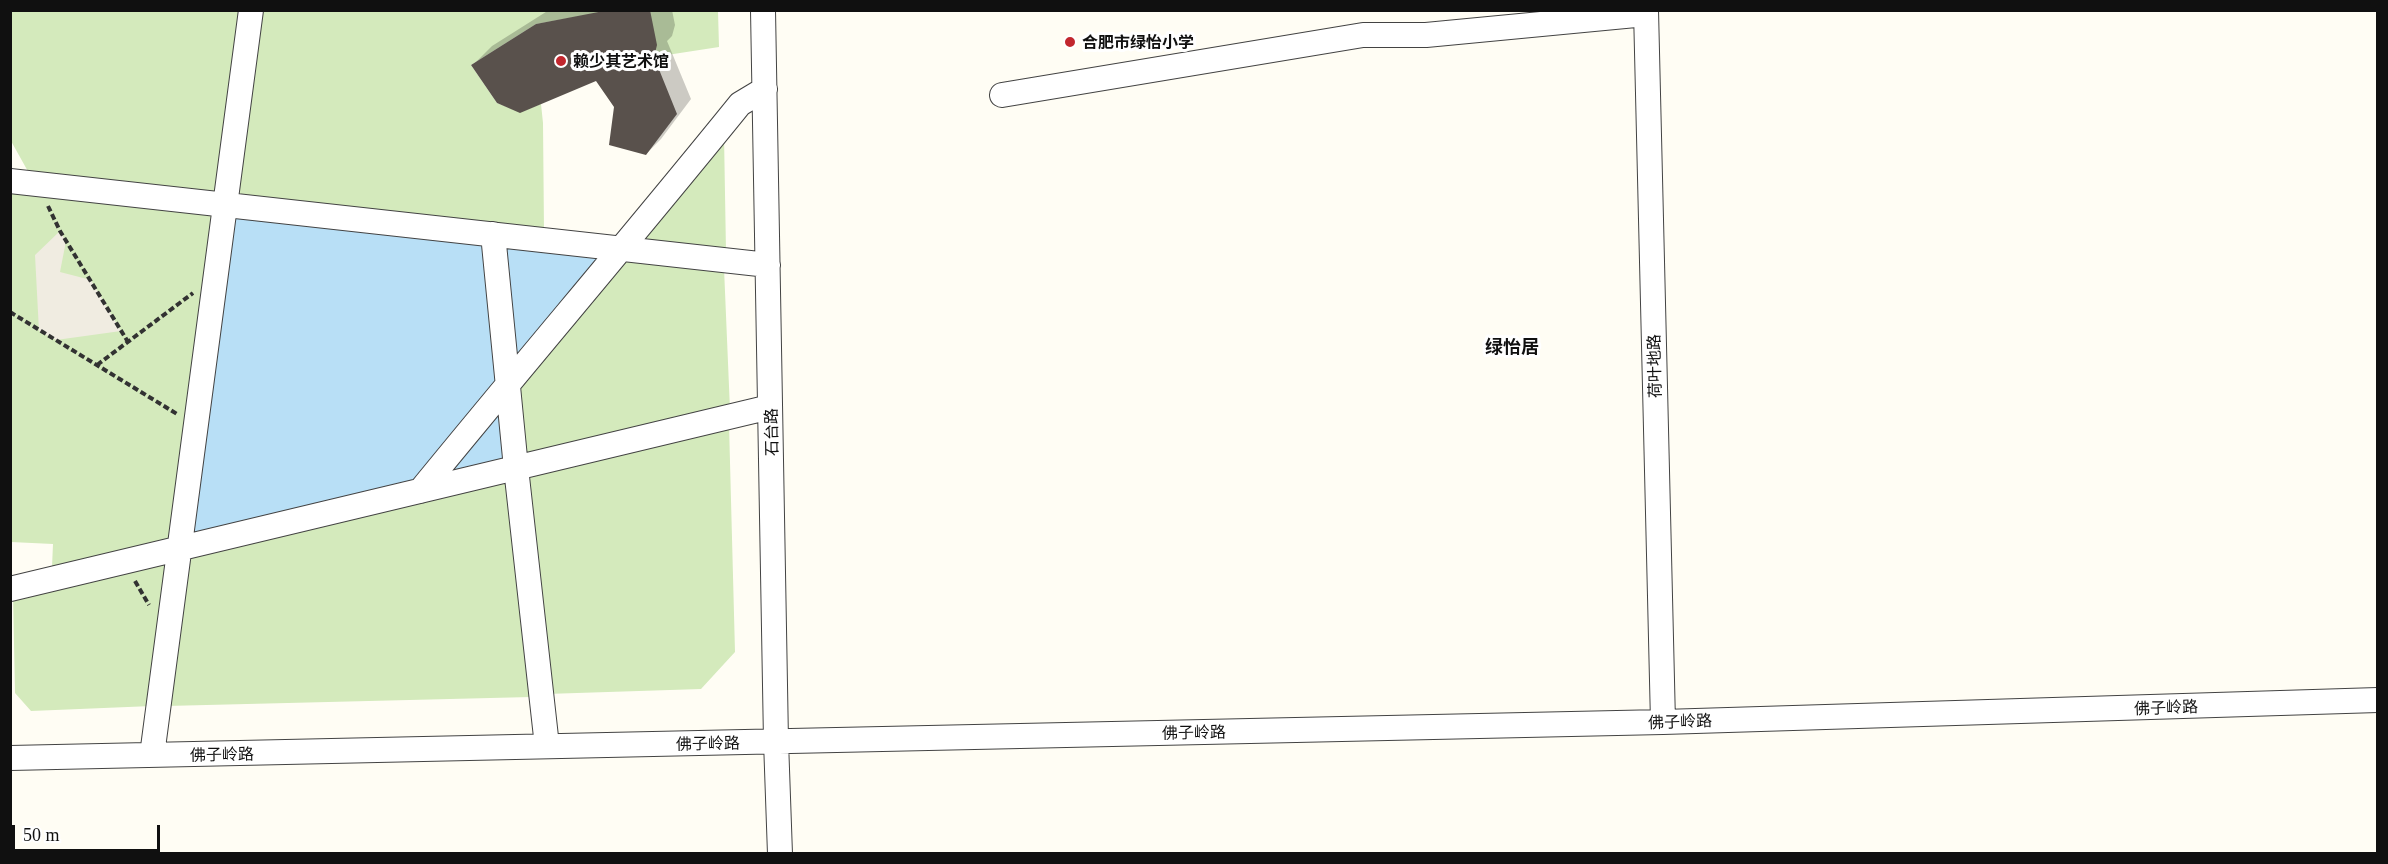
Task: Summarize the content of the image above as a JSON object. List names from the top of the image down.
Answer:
{
  "streets": {
    "street": ["荷叶地路", "石台路", "佛子岭路"]
  },
  "crossings": [
    ["荷叶地路", "佛子岭路"],
    ["石台路", "佛子岭路"]
  ],
  "districts": ["绿怡居"],
  "places": ["合肥市绿怡小学", "赖少其艺术馆"],
  "scale_bar": "50 m"
}
